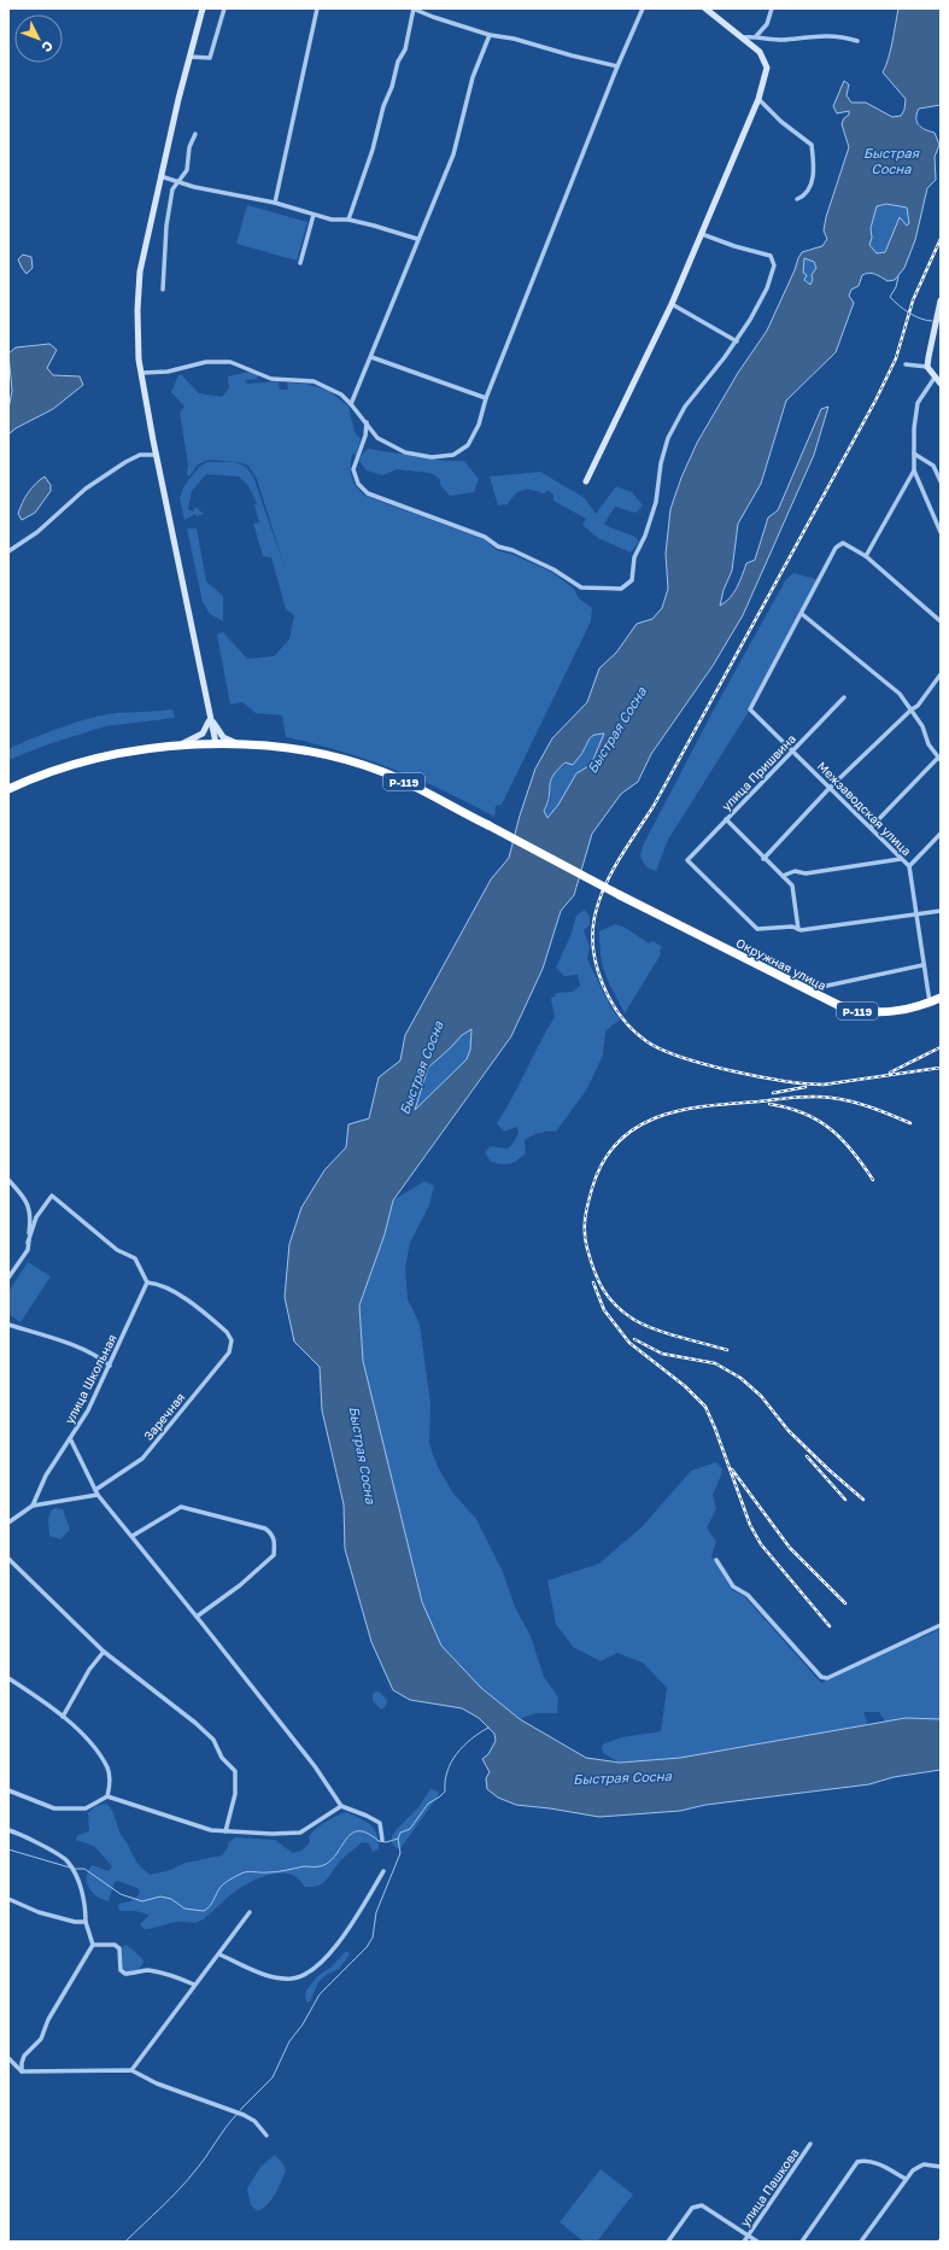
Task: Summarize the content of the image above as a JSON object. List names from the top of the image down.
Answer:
{
  "streets": {
    "highway": ["Р-119", "Окружная улица"],
    "street": [
      "улица Пришвина",
      "Межзаводская улица",
      "улица Школьная",
      "Заречная",
      "улица Пашкова"
    ]
  },
  "crossings": [
    ["улица Пришвина", "Межзаводская улица"],
    ["Р-119", "Окружная улица"],
    ["Межзаводская улица", "Окружная улица"],
    ["улица Школьная", "Заречная"]
  ],
  "water": ["Быстрая Сосна"],
  "north": "bottom right"
}
